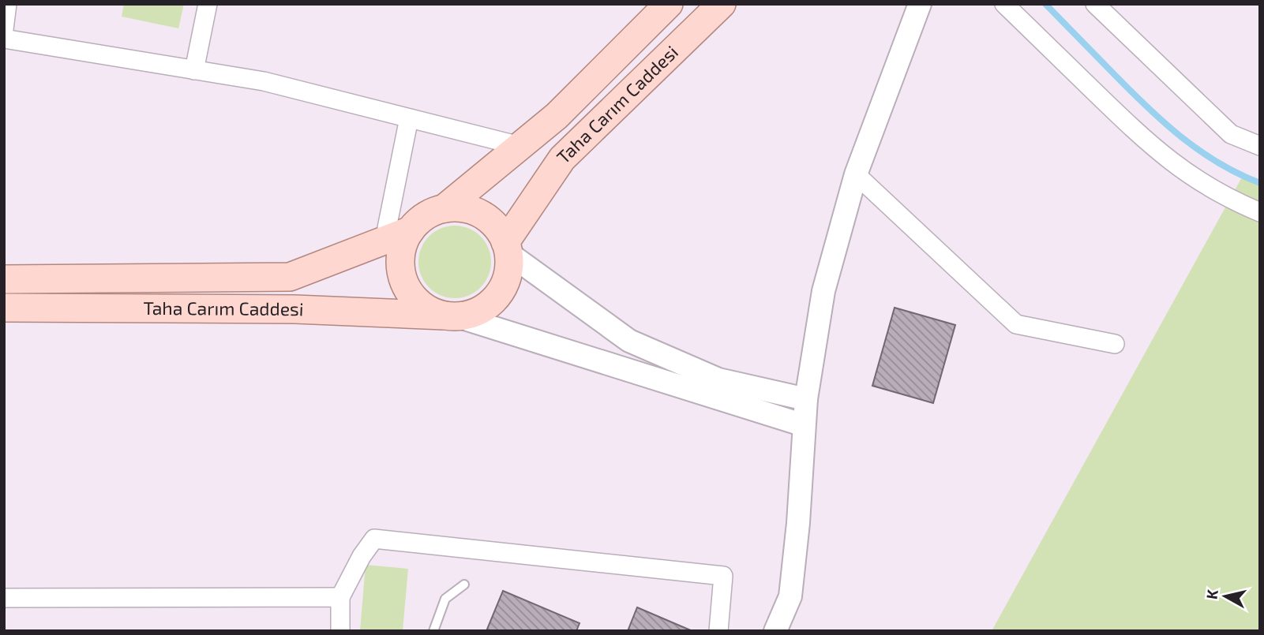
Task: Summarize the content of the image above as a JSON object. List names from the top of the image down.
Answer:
{
  "streets": {
    "main road": ["Taha Carım Caddesi"]
  },
  "north": "left"
}
